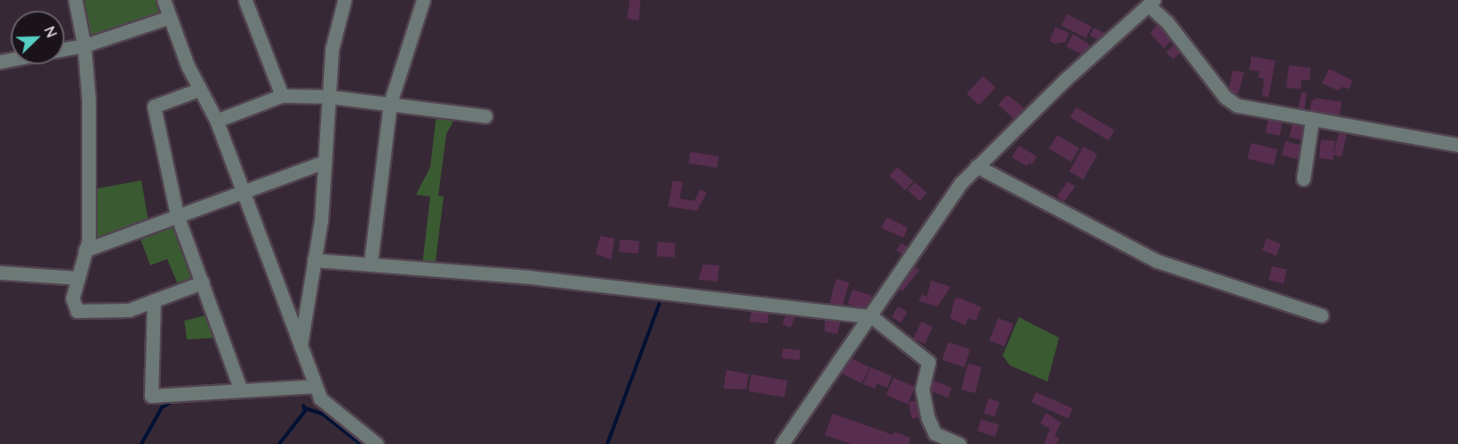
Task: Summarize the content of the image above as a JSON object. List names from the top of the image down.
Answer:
{
  "north": "top right"
}
